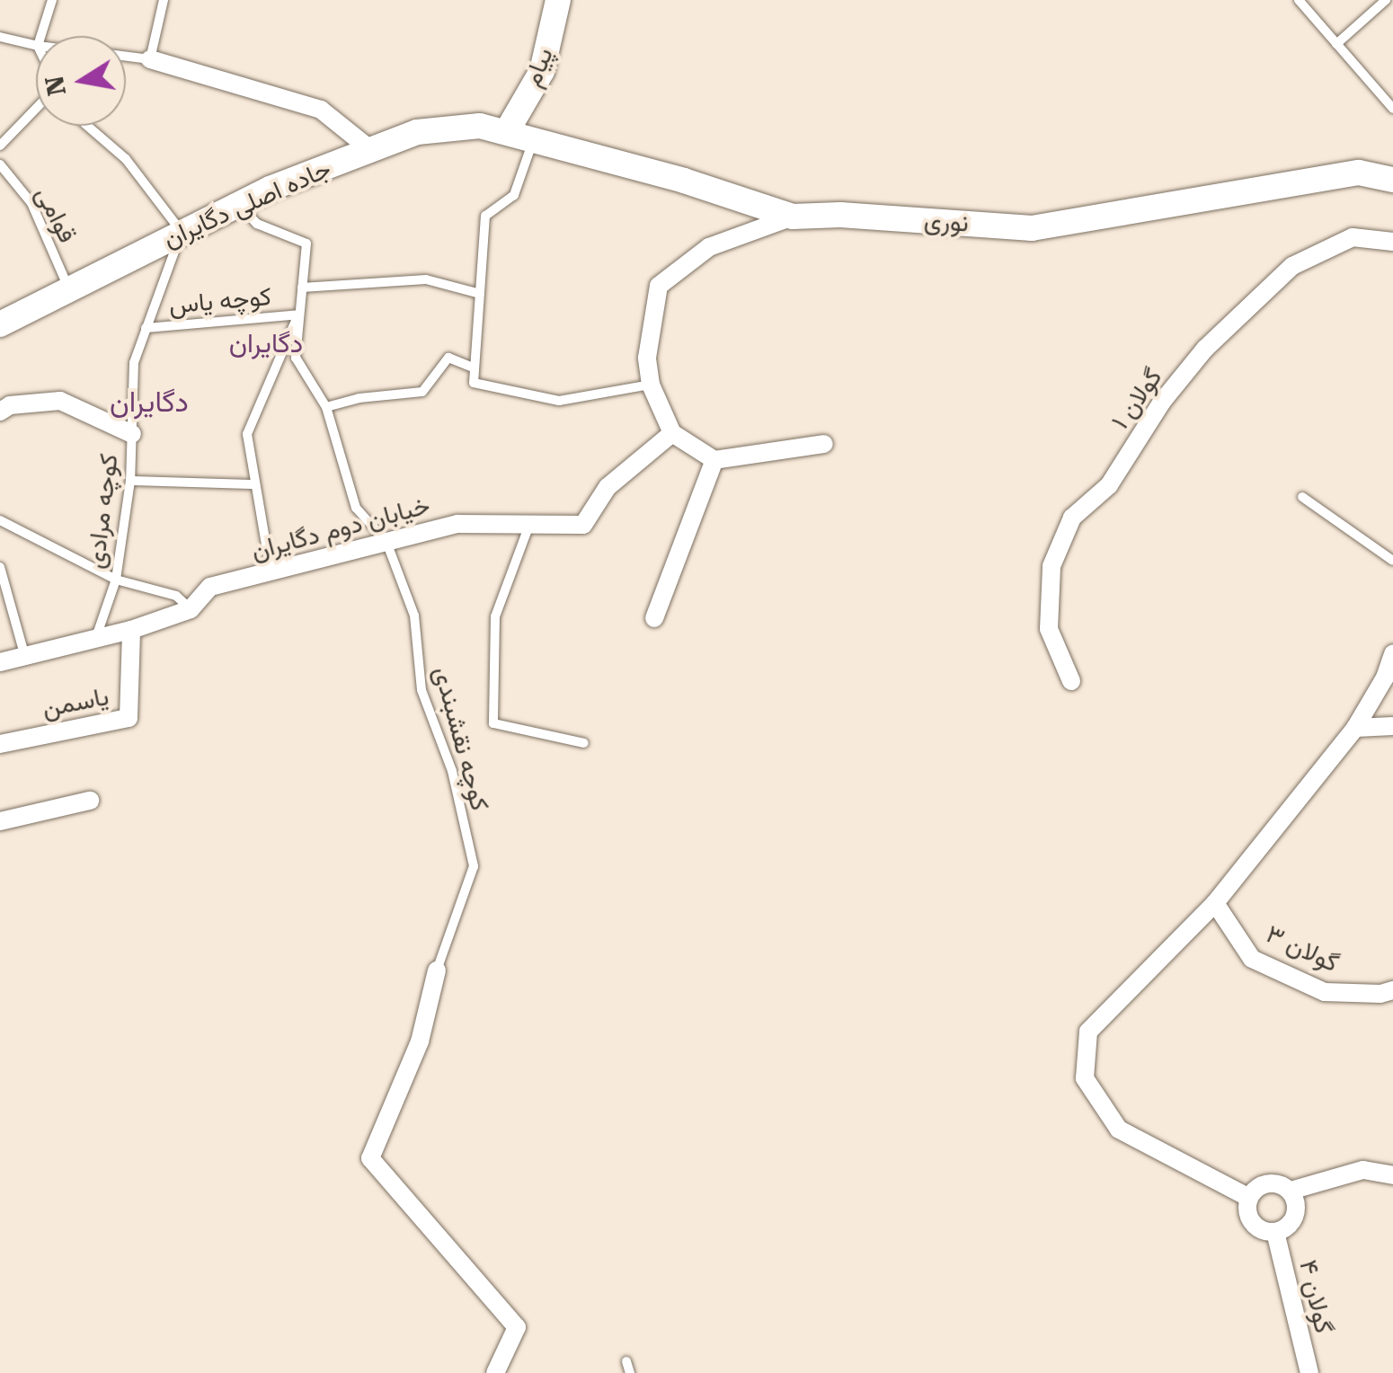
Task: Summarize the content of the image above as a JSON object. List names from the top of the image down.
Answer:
{
  "streets": {
    "street": [
      "پیام",
      "جاده اصلی دگایران",
      "نوری",
      "گولان ۱",
      "خیابان دوم دگایران",
      "یاسمن",
      "گولان ۳",
      "گولان ۴"
    ],
    "lane": [
      "قوامی",
      "کوچه یاس",
      "کوچه مرادی",
      "کوچه نقشبندی"
    ]
  },
  "crossings": [
    ["پیام", "جاده اصلی دگایران"],
    ["پیام", "نوری"],
    ["جاده اصلی دگایران", "قوامی"],
    ["جاده اصلی دگایران", "نوری"],
    ["جاده اصلی دگایران", "کوچه مرادی"],
    ["جاده اصلی دگایران", "کوچه نقشبندی"],
    ["کوچه یاس", "کوچه مرادی"],
    ["کوچه یاس", "کوچه نقشبندی"],
    ["کوچه مرادی", "خیابان دوم دگایران"],
    ["خیابان دوم دگایران", "یاسمن"],
    ["خیابان دوم دگایران", "کوچه نقشبندی"]
  ],
  "districts": ["دگایران", "دگایران"],
  "north": "left"
}
